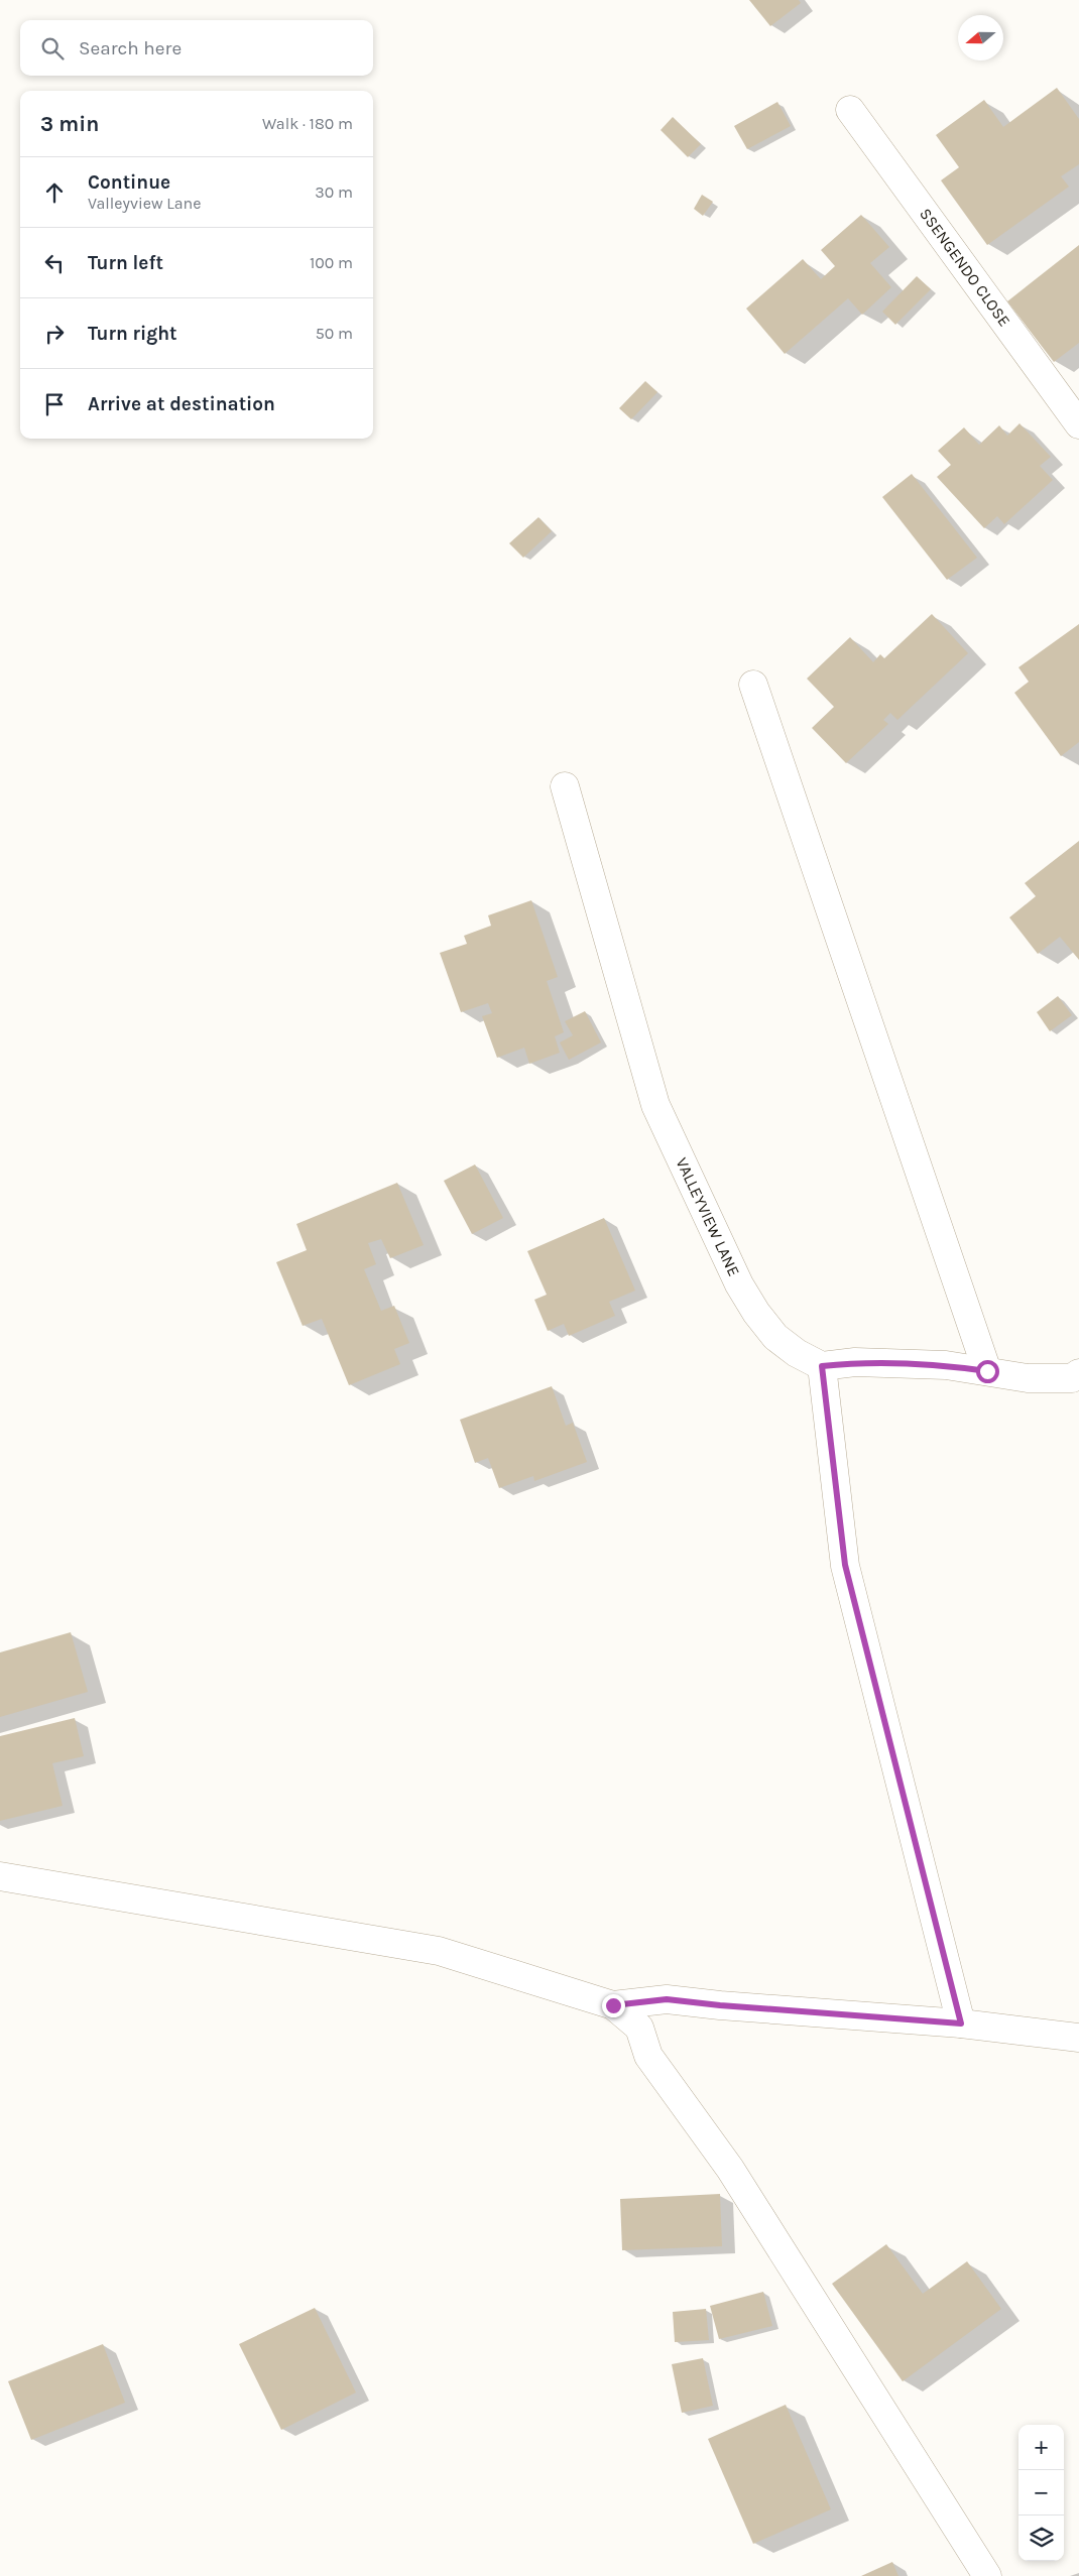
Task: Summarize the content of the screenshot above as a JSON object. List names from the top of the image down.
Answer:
{
  "streets": {
    "street": ["SSENGENDO CLOSE", "VALLEYVIEW LANE"]
  },
  "north": "left",
  "page": {
    "search": "Search here",
    "heading": ["3 min", "Walk · 180 m"],
    "list": [
      ["Continue", "Valleyview Lane", "30 m"],
      ["Turn left", "100 m"],
      ["Turn right", "50 m"],
      "Arrive at destination"
    ],
    "map_buttons": ["+", "−"]
  }
}
